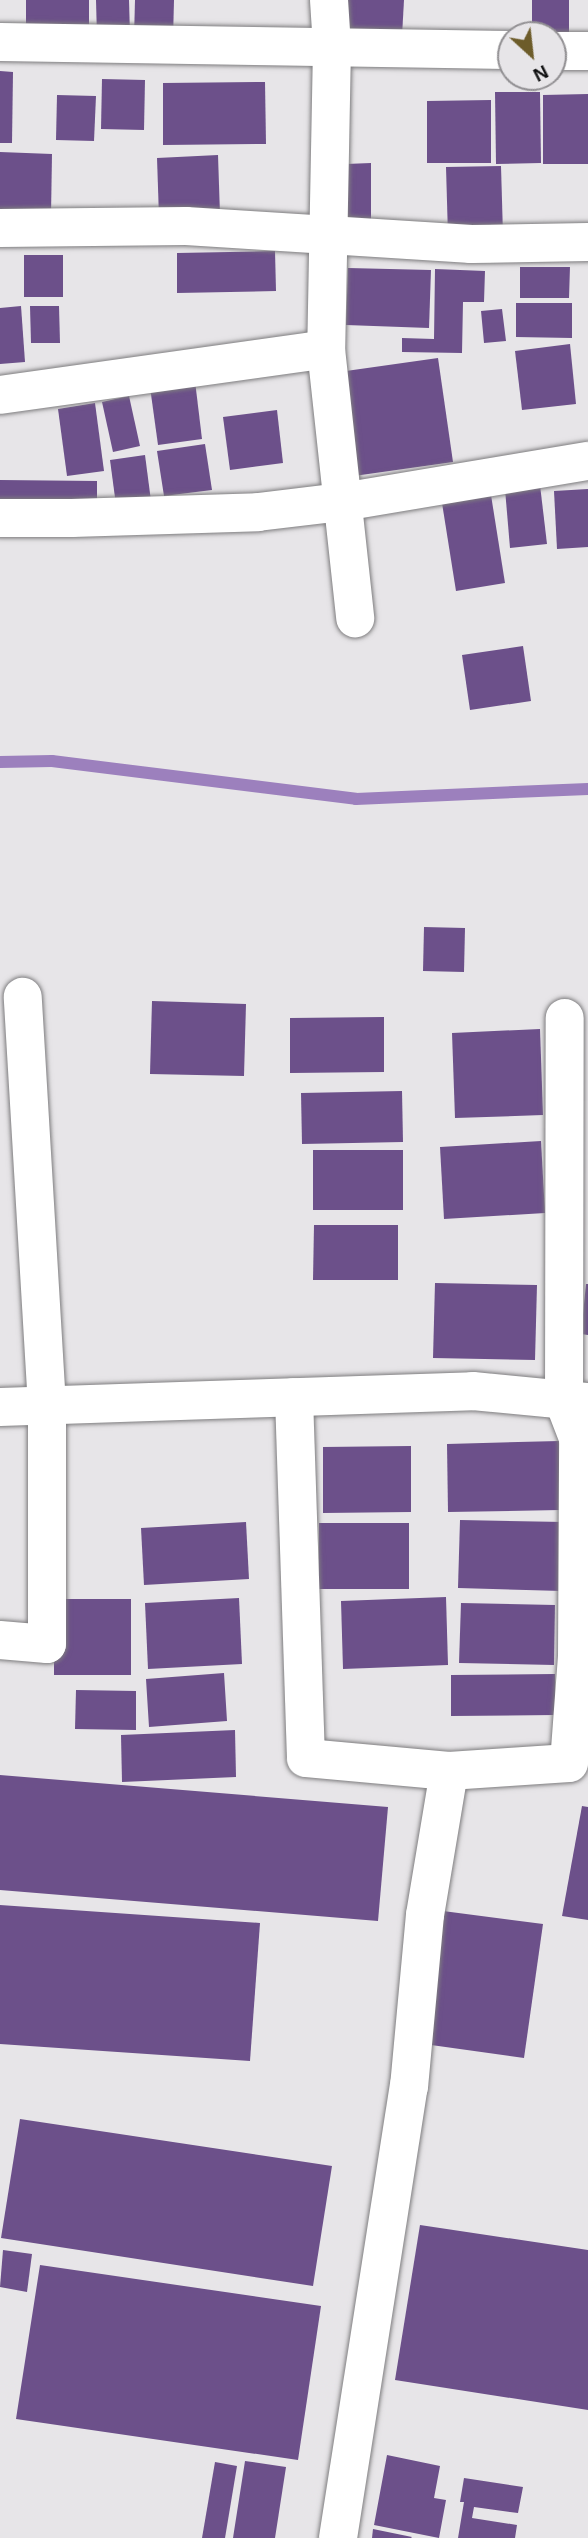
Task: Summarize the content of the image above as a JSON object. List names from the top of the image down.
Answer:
{
  "north": "bottom right"
}
